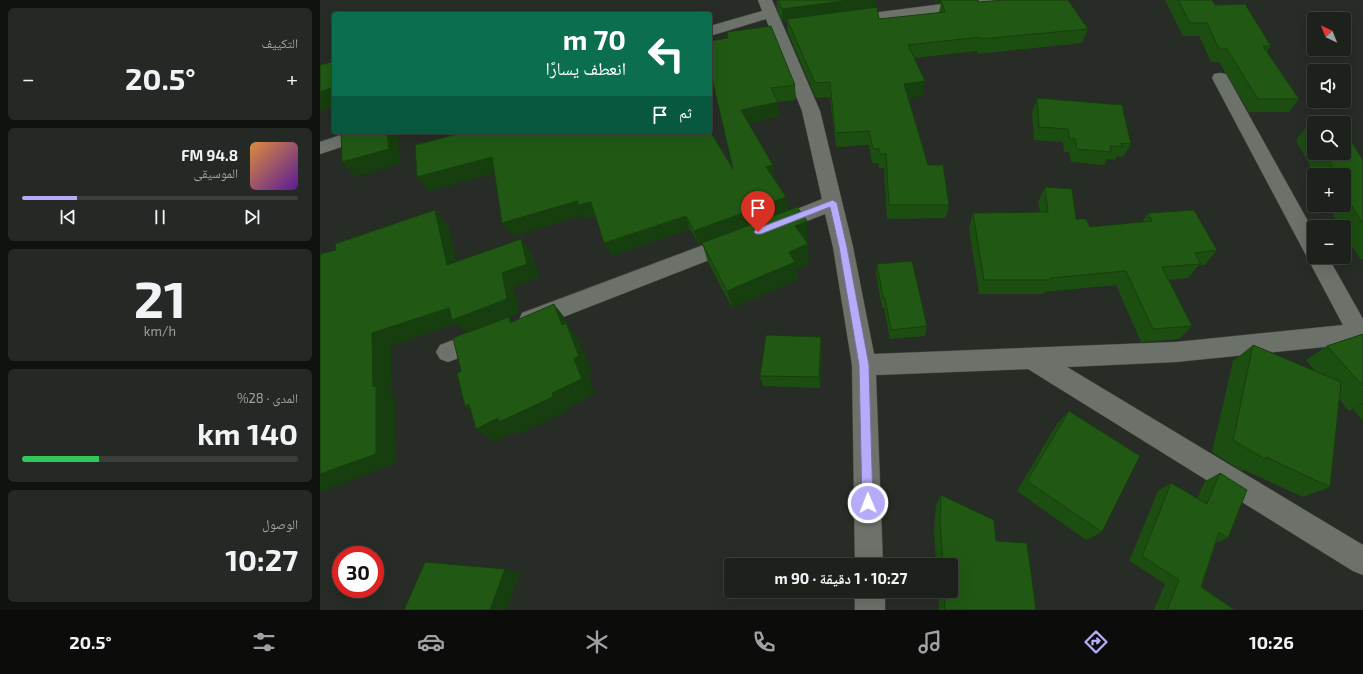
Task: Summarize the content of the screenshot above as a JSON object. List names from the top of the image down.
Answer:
{
  "north": "top left",
  "page": {
    "tile": [
      "التكييف",
      ["21", "km/h"],
      ["المدى · 28%", "140 km"],
      ["الوصول", "10:27"]
    ],
    "map_buttons": ["+", "−"],
    "turn": ["70 m", "انعطف يسارًا"],
    "heat": ["−", "20.5°", "+"],
    "then": "ثم",
    "song": ["94.8 FM", "الموسيقى"],
    "limit": "30",
    "trip": "10:27 · 1 دقيقة · 90 m",
    "tabs": ["10:26", "20.5°"]
  }
}
